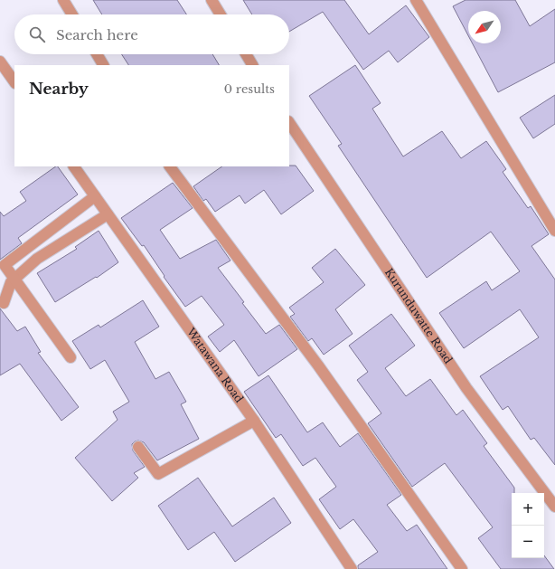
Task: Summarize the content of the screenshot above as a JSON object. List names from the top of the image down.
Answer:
{
  "streets": {
    "street": ["Kurunduwatte Road", "Watawana Road"]
  },
  "north": "bottom left",
  "page": {
    "search": "Search here",
    "heading": ["Nearby", "0 results"],
    "map_buttons": ["+", "−"]
  }
}
